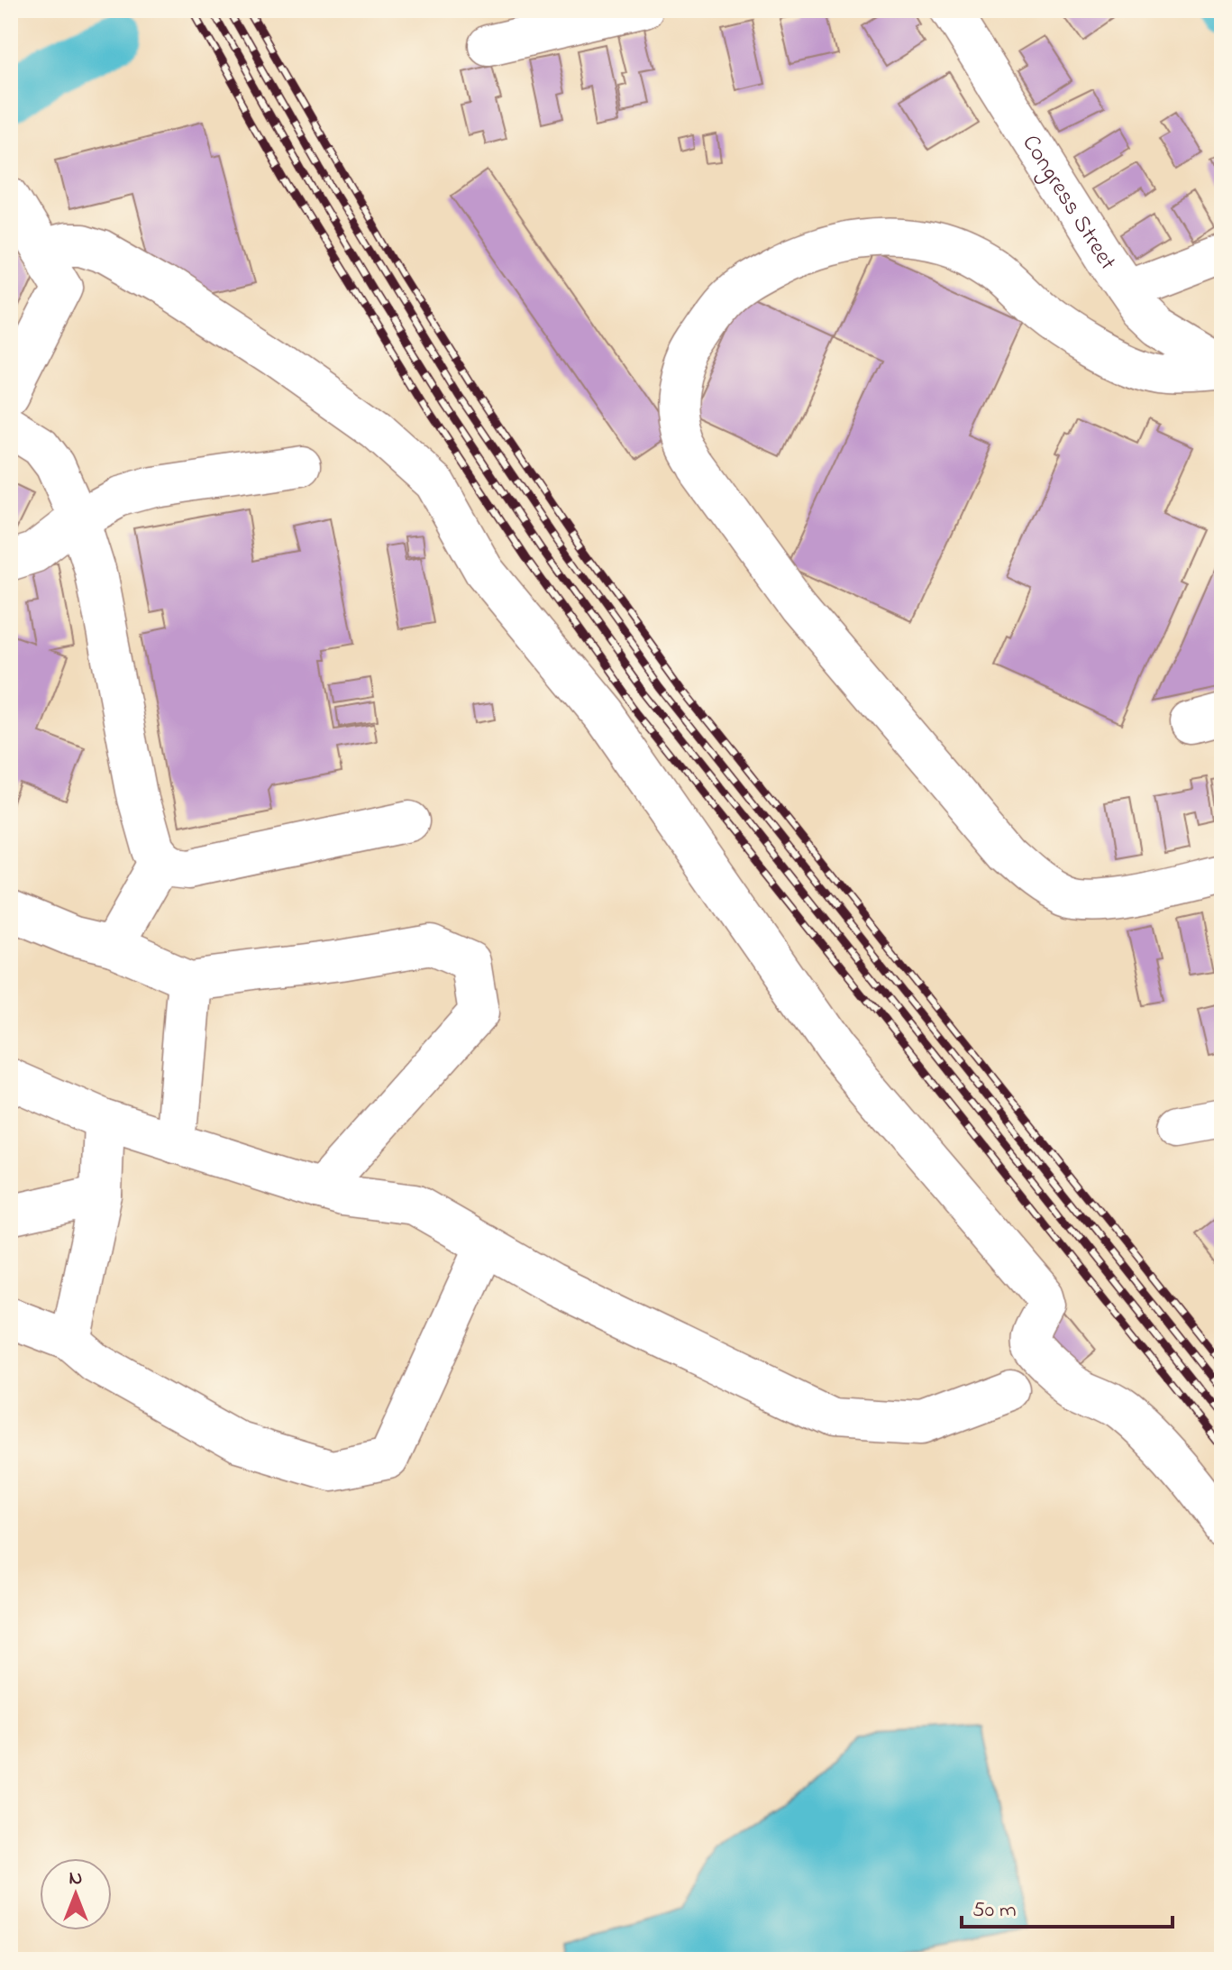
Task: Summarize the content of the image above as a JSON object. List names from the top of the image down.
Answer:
{
  "streets": {
    "street": ["Congress Street"]
  },
  "scale_bar": "50 m",
  "north": "top"
}
